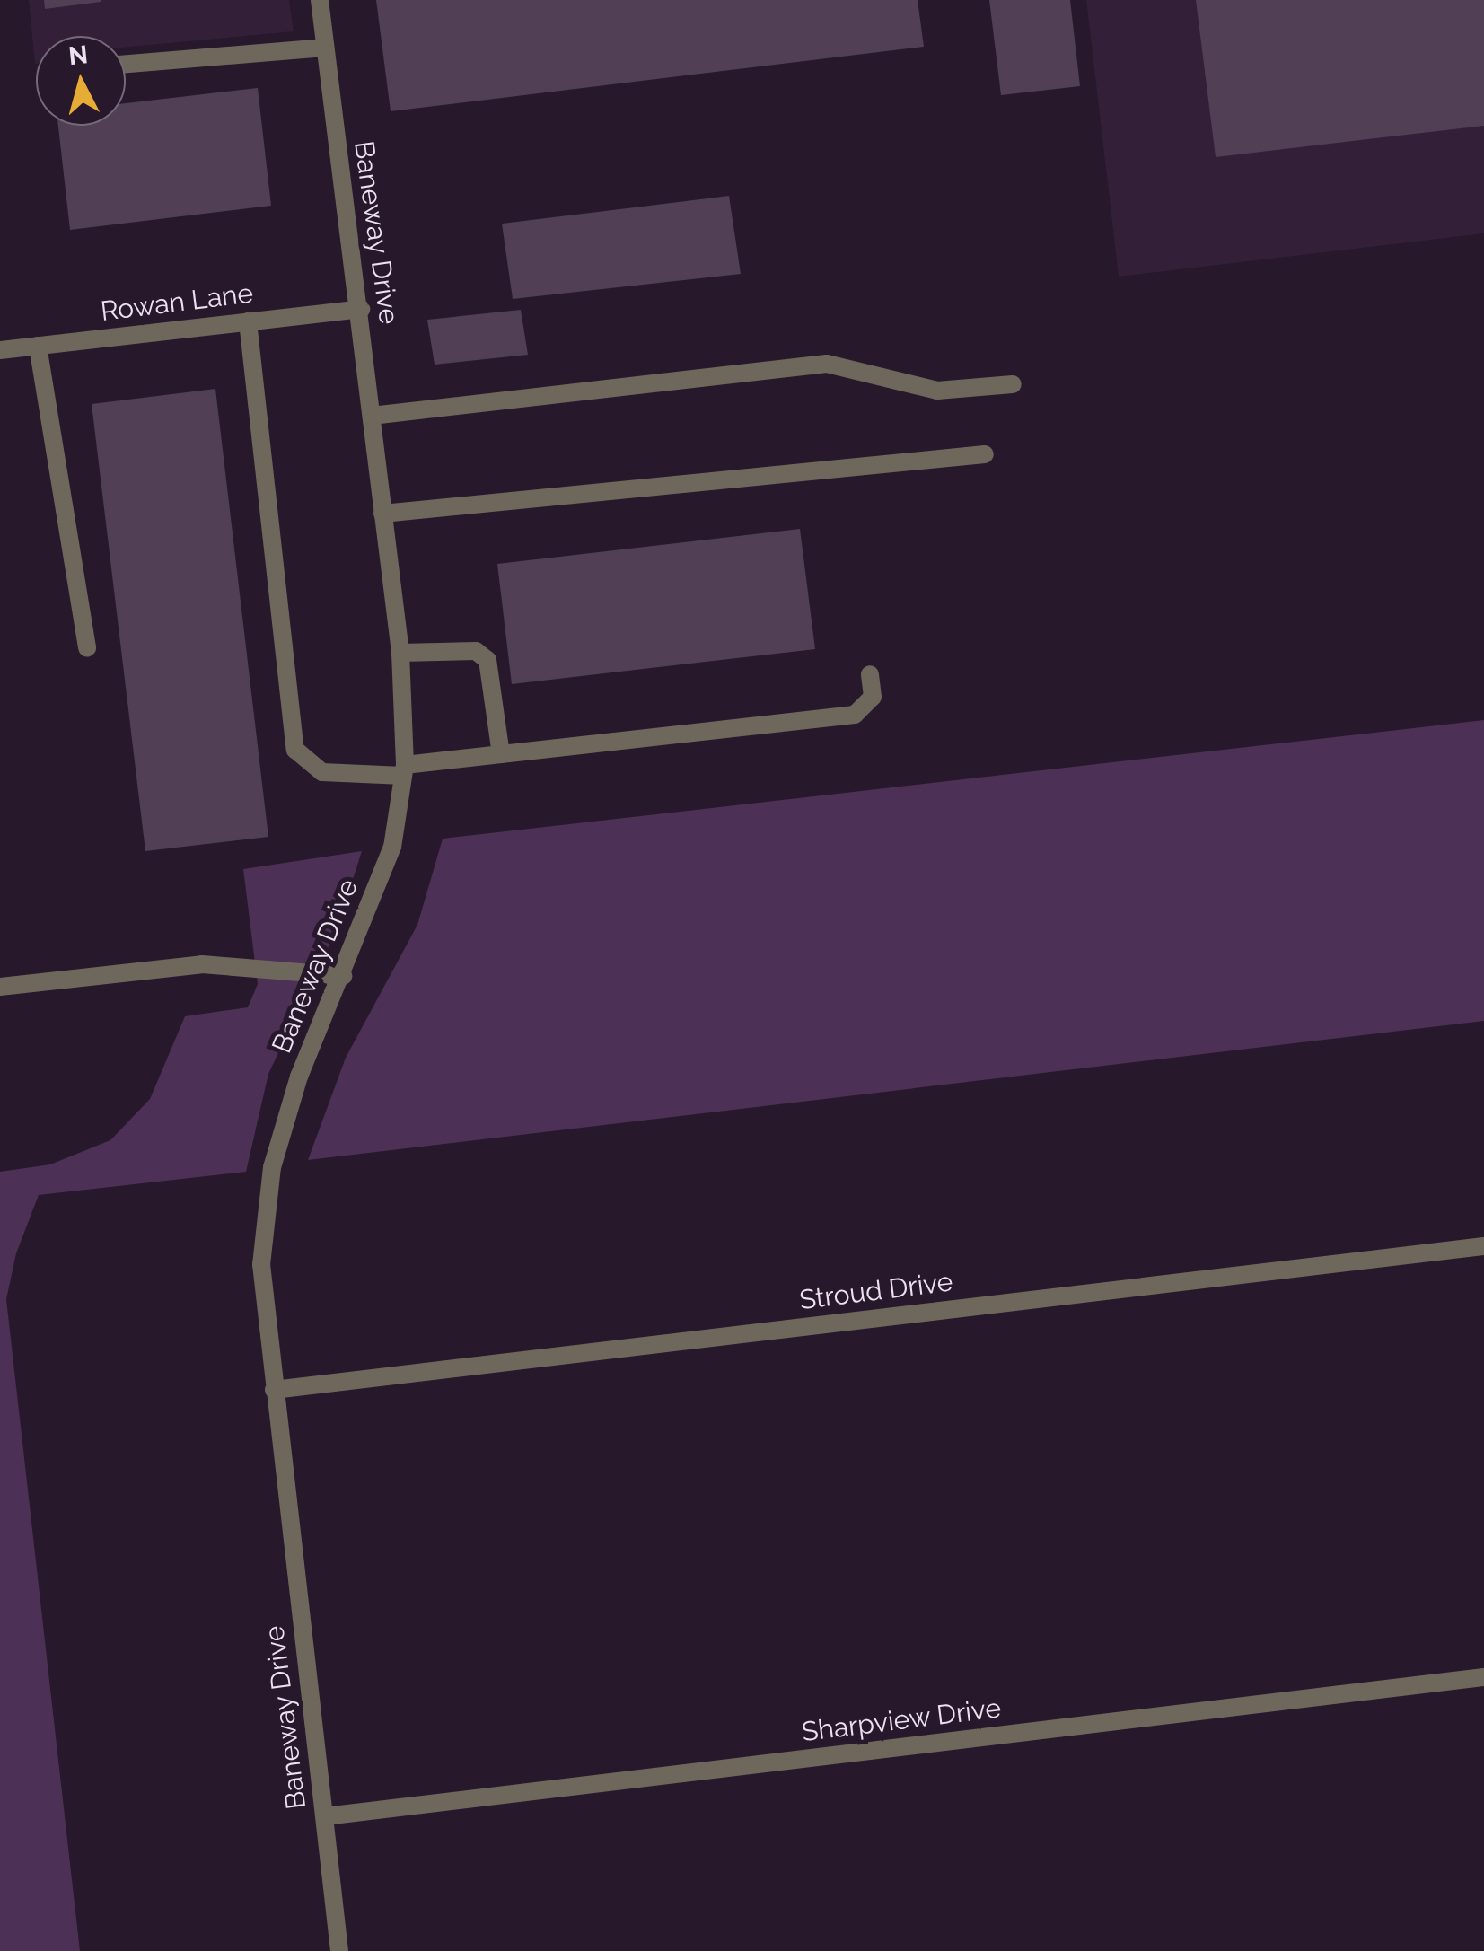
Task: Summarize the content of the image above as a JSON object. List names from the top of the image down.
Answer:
{
  "streets": {
    "street": [
      "Baneway Drive",
      "Rowan Lane",
      "Stroud Drive",
      "Sharpview Drive"
    ]
  },
  "crossings": [
    ["Baneway Drive", "Rowan Lane"],
    ["Baneway Drive", "Stroud Drive"],
    ["Baneway Drive", "Sharpview Drive"]
  ],
  "north": "top"
}
